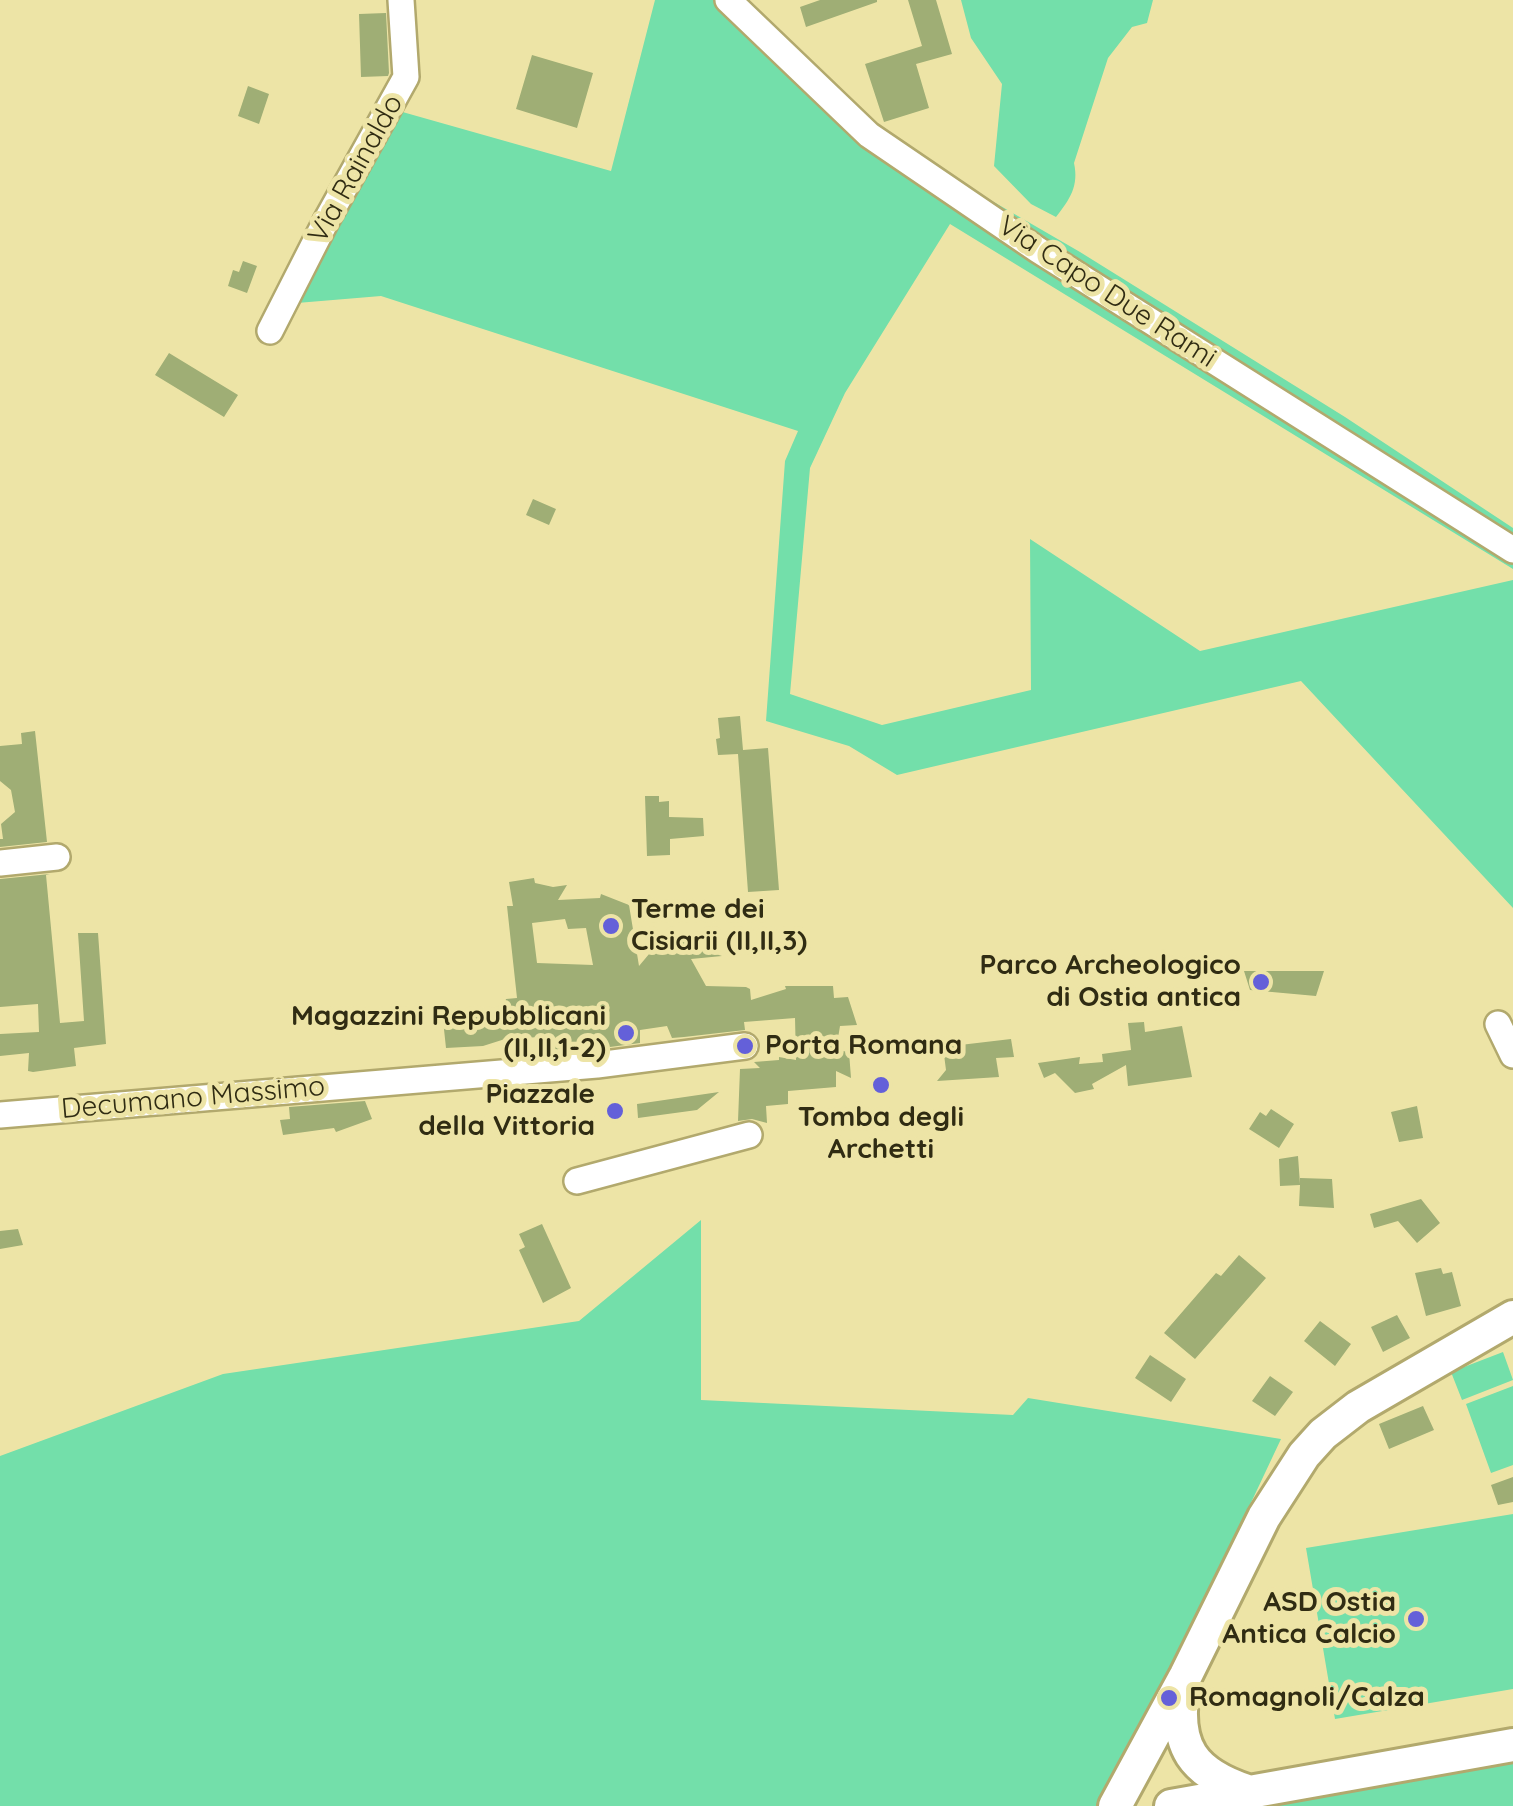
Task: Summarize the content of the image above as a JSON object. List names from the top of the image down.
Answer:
{
  "streets": {
    "street": ["Via Rainaldo", "Via Capo Due Rami", "Decumano Massimo"]
  },
  "places": [
    "Terme dei Cisiarii (II,II,3)",
    "Parco Archeologico di Ostia antica",
    "Magazzini Repubblicani (II,II,1-2)",
    "Porta Romana",
    "Tomba degli Archetti",
    "Piazzale della Vittoria",
    "ASD Ostia Antica Calcio",
    "Romagnoli/Calza"
  ]
}
